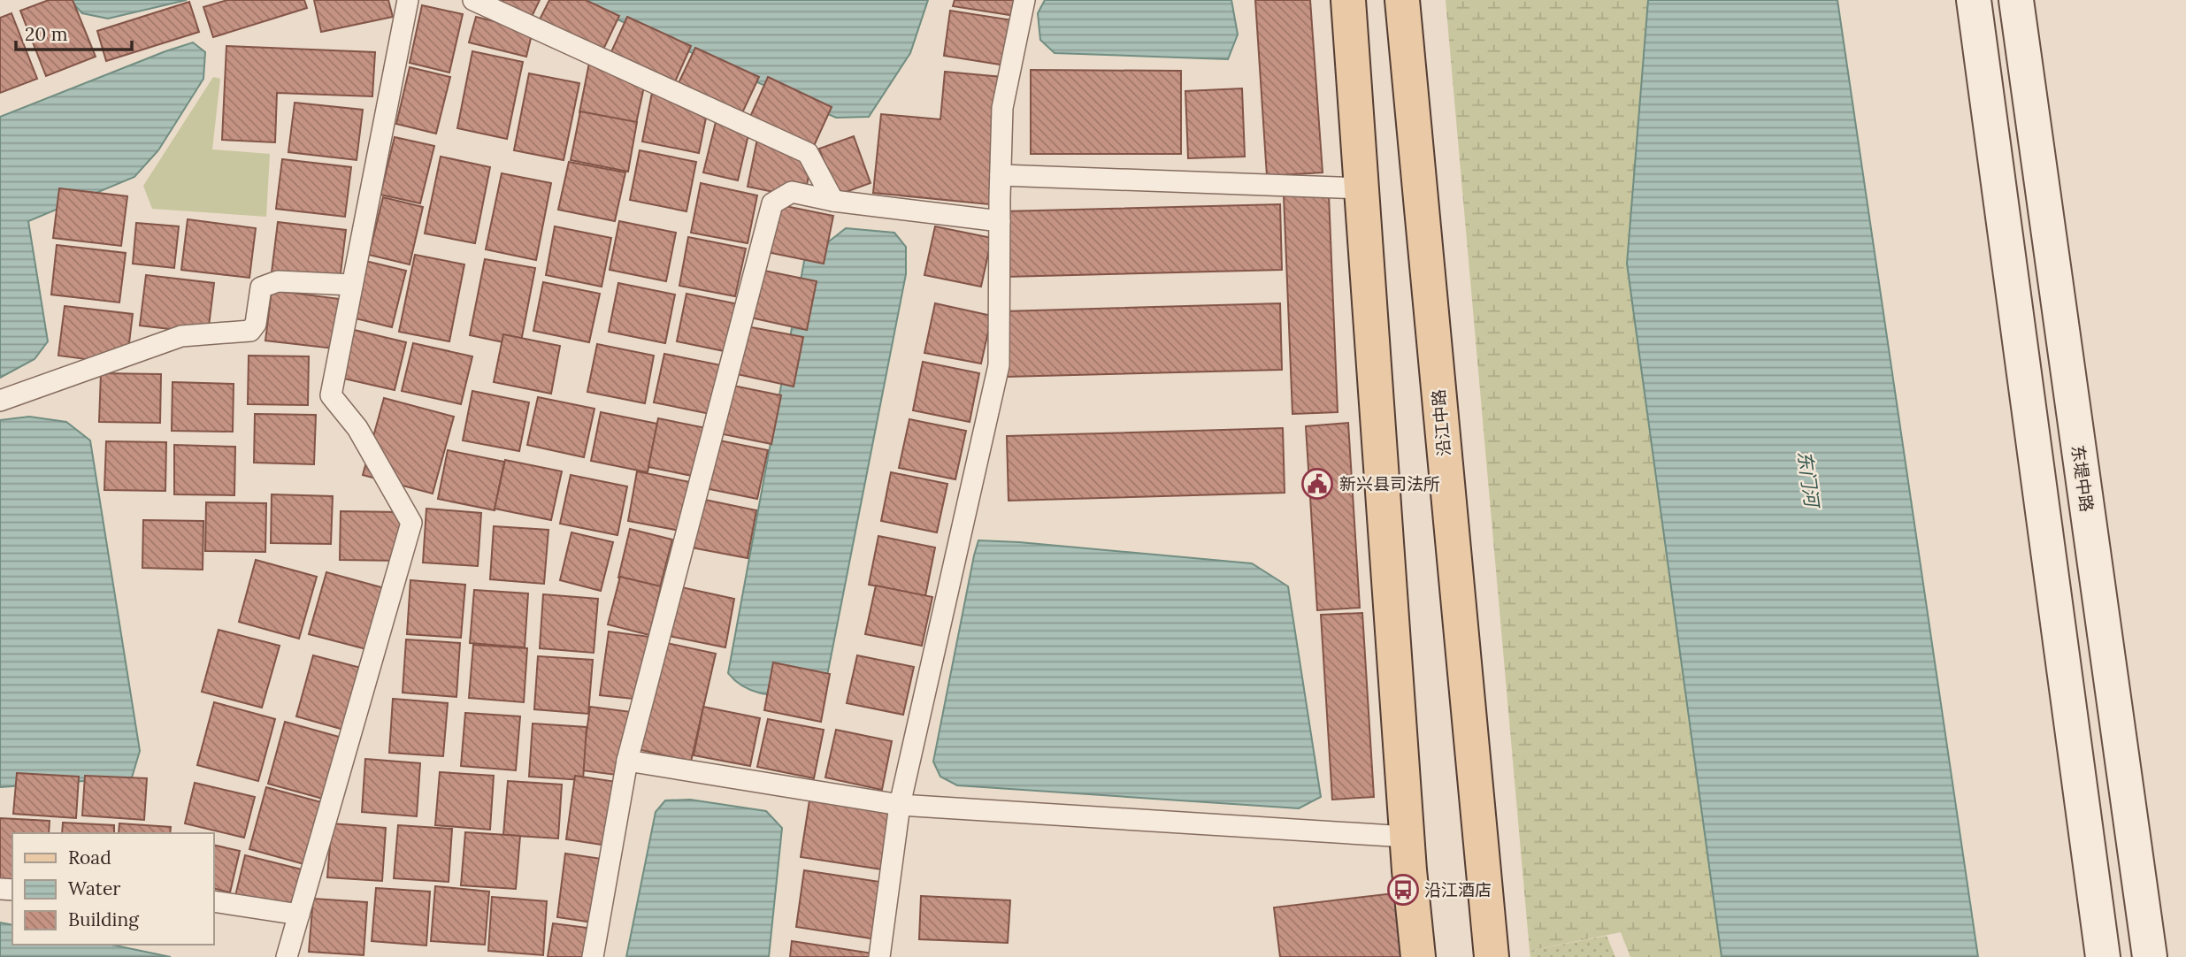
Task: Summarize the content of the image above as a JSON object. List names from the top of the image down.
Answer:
{
  "streets": {
    "main road": ["沿江中路", "东堤中路"]
  },
  "water": ["东门河"],
  "places": {
    "public building": ["新兴县司法所"],
    "bus stop": ["沿江酒店"]
  },
  "legend": ["Road", "Water", "Building"],
  "scale_bar": "20 m"
}
